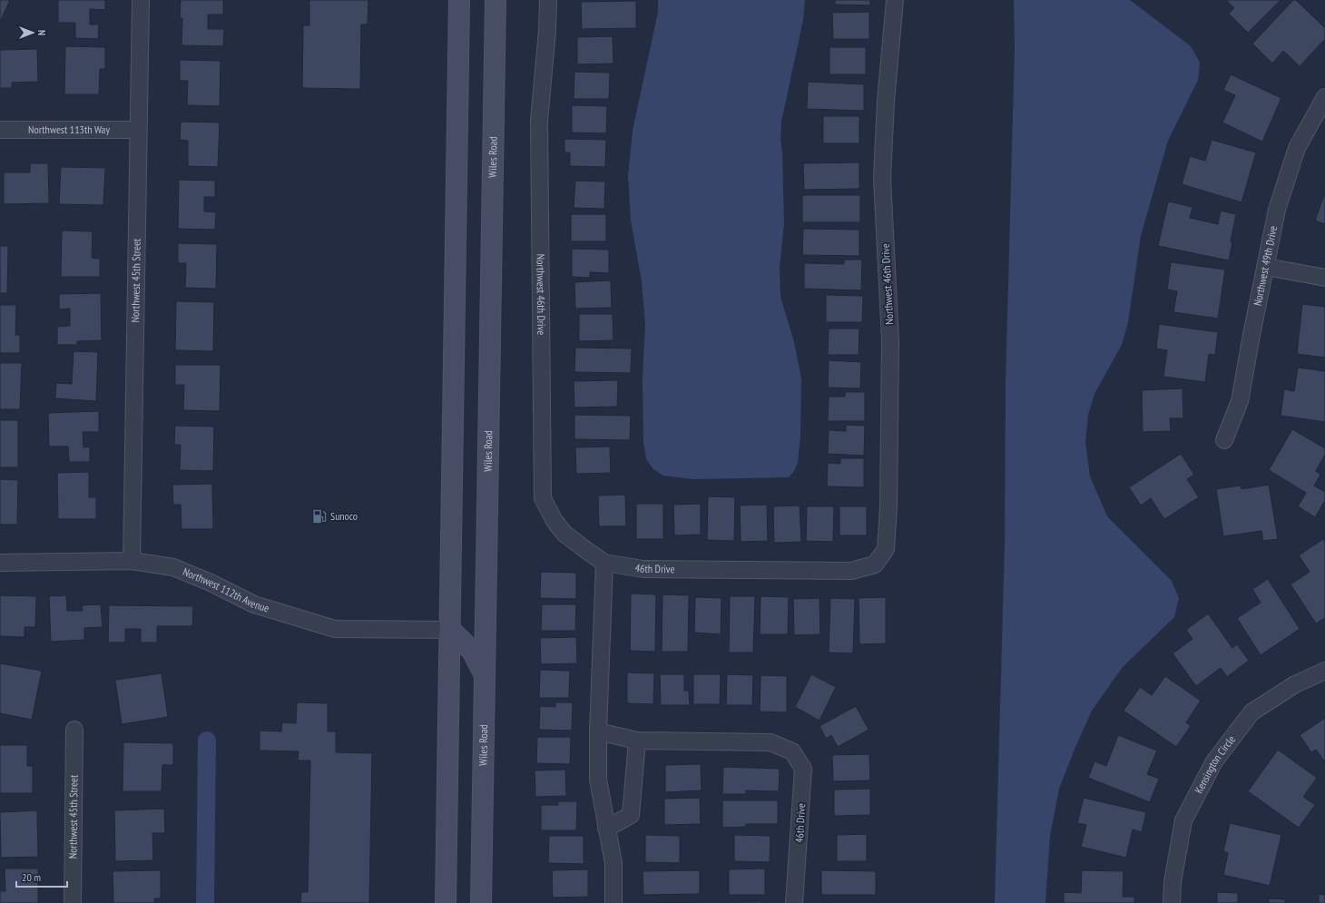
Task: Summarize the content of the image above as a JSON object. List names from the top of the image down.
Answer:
{
  "streets": {
    "main road": ["Wiles Road"],
    "street": [
      "Northwest 113th Way",
      "Northwest 49th Drive",
      "Northwest 45th Street",
      "Northwest 46th Drive",
      "46th Drive",
      "Northwest 112th Avenue",
      "Kensington Circle"
    ]
  },
  "crossings": [
    ["Northwest 113th Way", "Northwest 45th Street"],
    ["Northwest 45th Street", "Northwest 112th Avenue"],
    ["Northwest 46th Drive", "46th Drive"]
  ],
  "places": {
    "fuel station": ["Sunoco"]
  },
  "scale_bar": "20 m",
  "north": "right"
}
